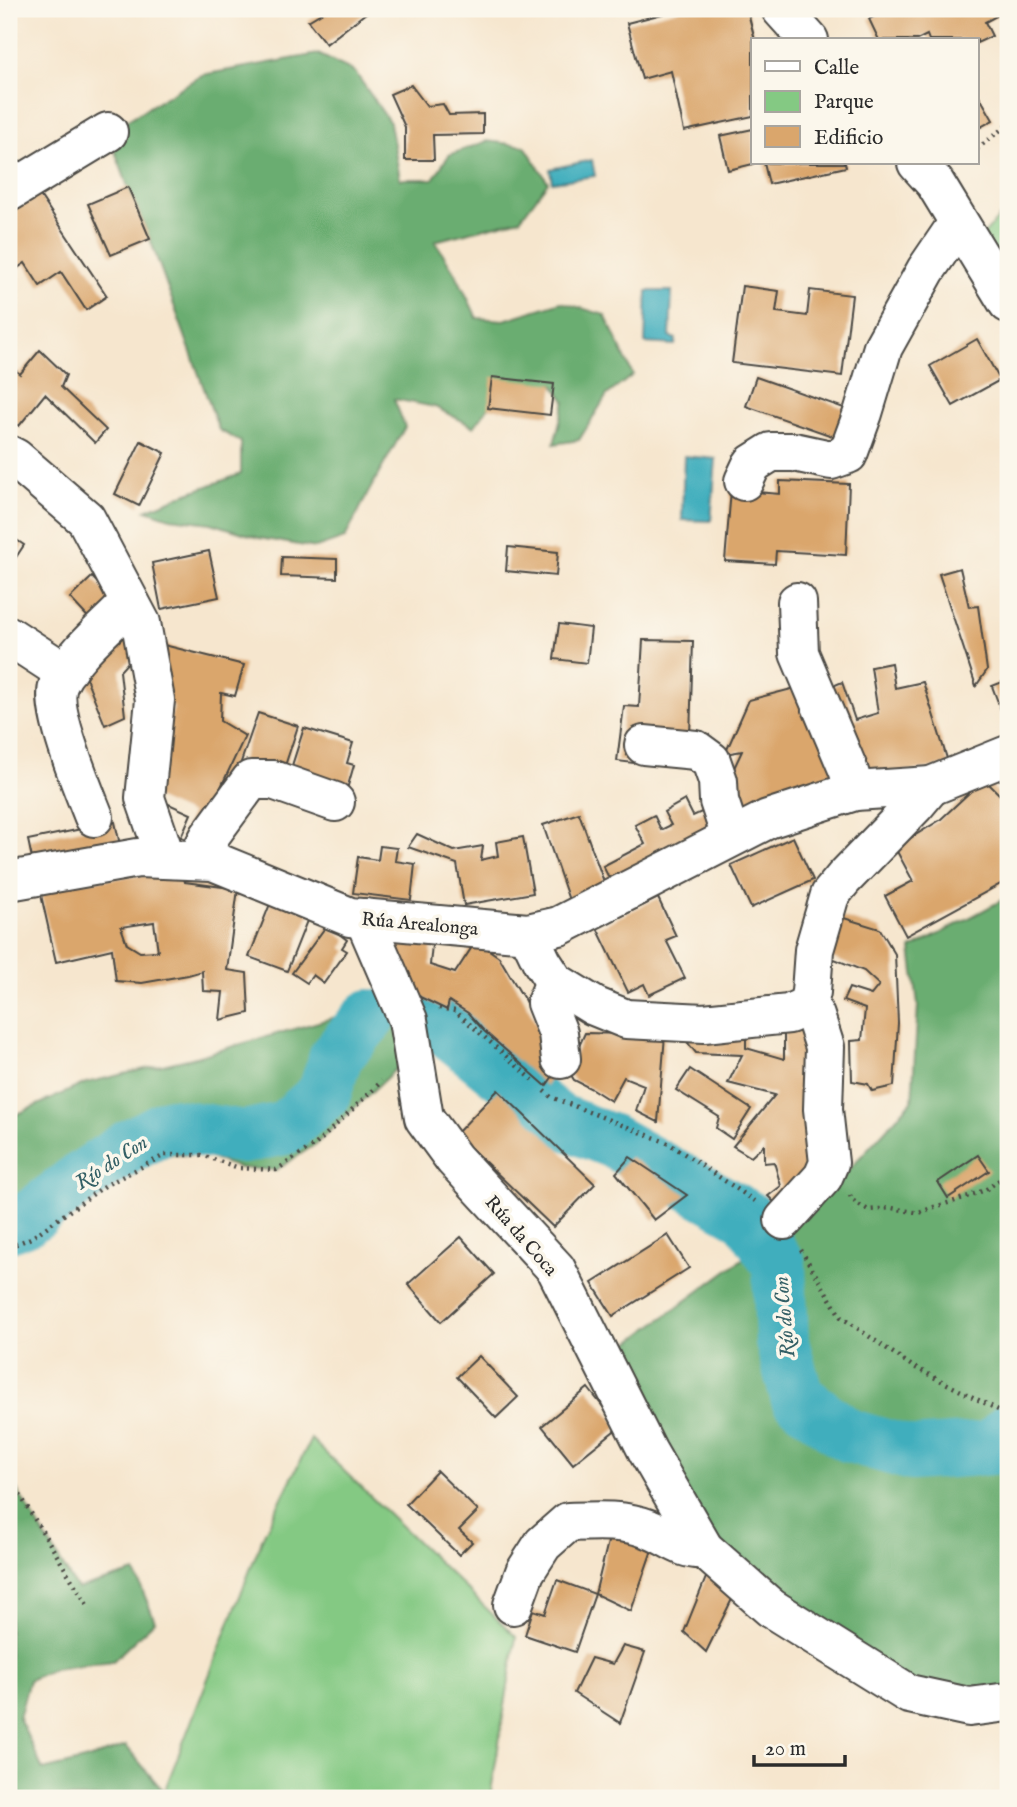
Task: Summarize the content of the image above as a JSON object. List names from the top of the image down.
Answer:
{
  "streets": {
    "street": ["Rúa Arealonga", "Rúa da Coca"]
  },
  "crossings": [
    ["Rúa Arealonga", "Rúa da Coca"]
  ],
  "water": ["Río do Con"],
  "legend": ["Calle", "Parque", "Edificio"],
  "scale_bar": "20 m"
}
